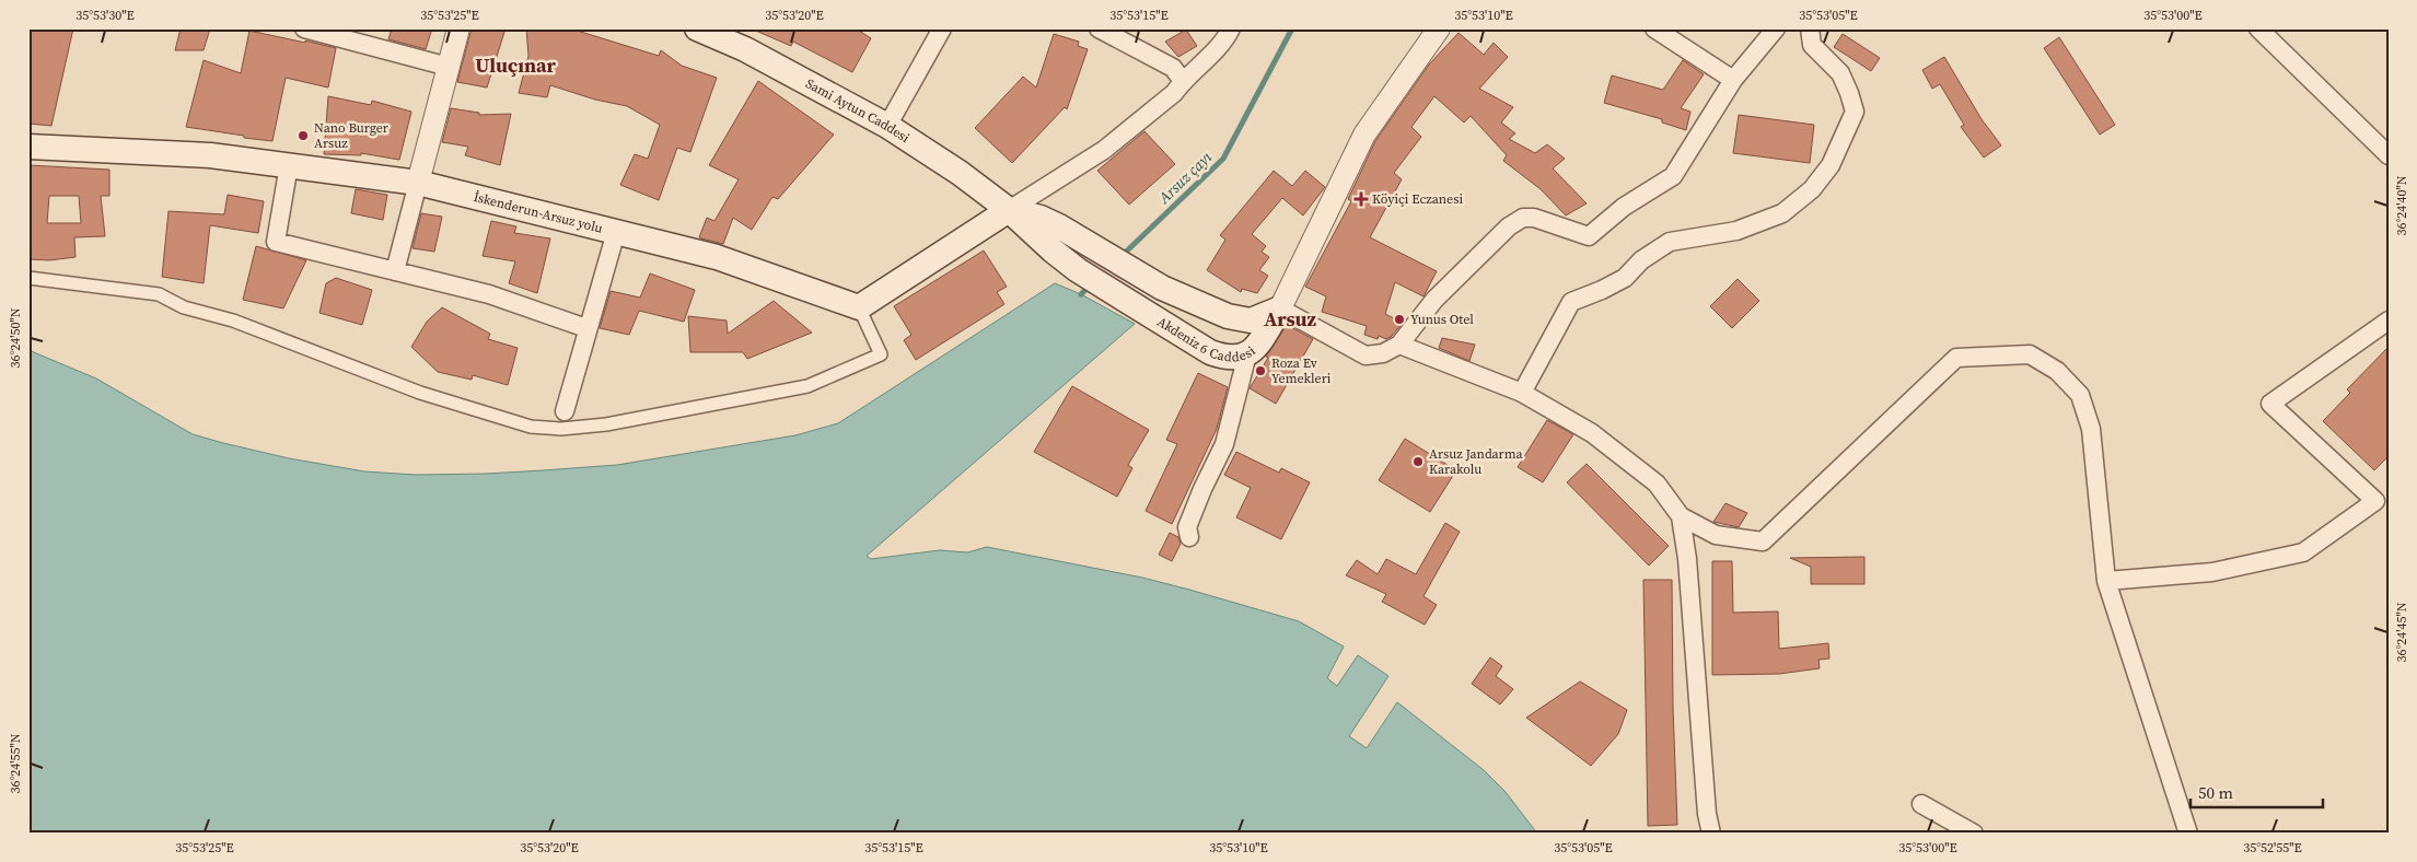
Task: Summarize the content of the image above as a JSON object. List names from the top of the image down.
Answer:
{
  "streets": {
    "main road": ["Sami Aytun Caddesi", "İskenderun-Arsuz yolu", "Akdeniz 6 Caddesi"]
  },
  "crossings": [
    ["Sami Aytun Caddesi", "Akdeniz 6 Caddesi"]
  ],
  "districts": ["Uluçınar", "Arsuz"],
  "water": ["Arsuz çayı"],
  "places": {
    "other": [
      "Nano Burger Arsuz",
      "Yunus Otel",
      "Roza Ev Yemekleri",
      "Arsuz Jandarma Karakolu"
    ],
    "health": ["Köyiçi Eczanesi"]
  },
  "scale_bar": "50 m",
  "coordinates": [
    "35°53'30\"E",
    "35°53'25\"E",
    "35°53'20\"E",
    "35°53'15\"E",
    "35°53'10\"E",
    "35°53'05\"E",
    "35°53'00\"E",
    "36°24'40\"N",
    "36°24'50\"N",
    "36°24'45\"N",
    "36°24'55\"N",
    "35°52'55\"E"
  ]
}
